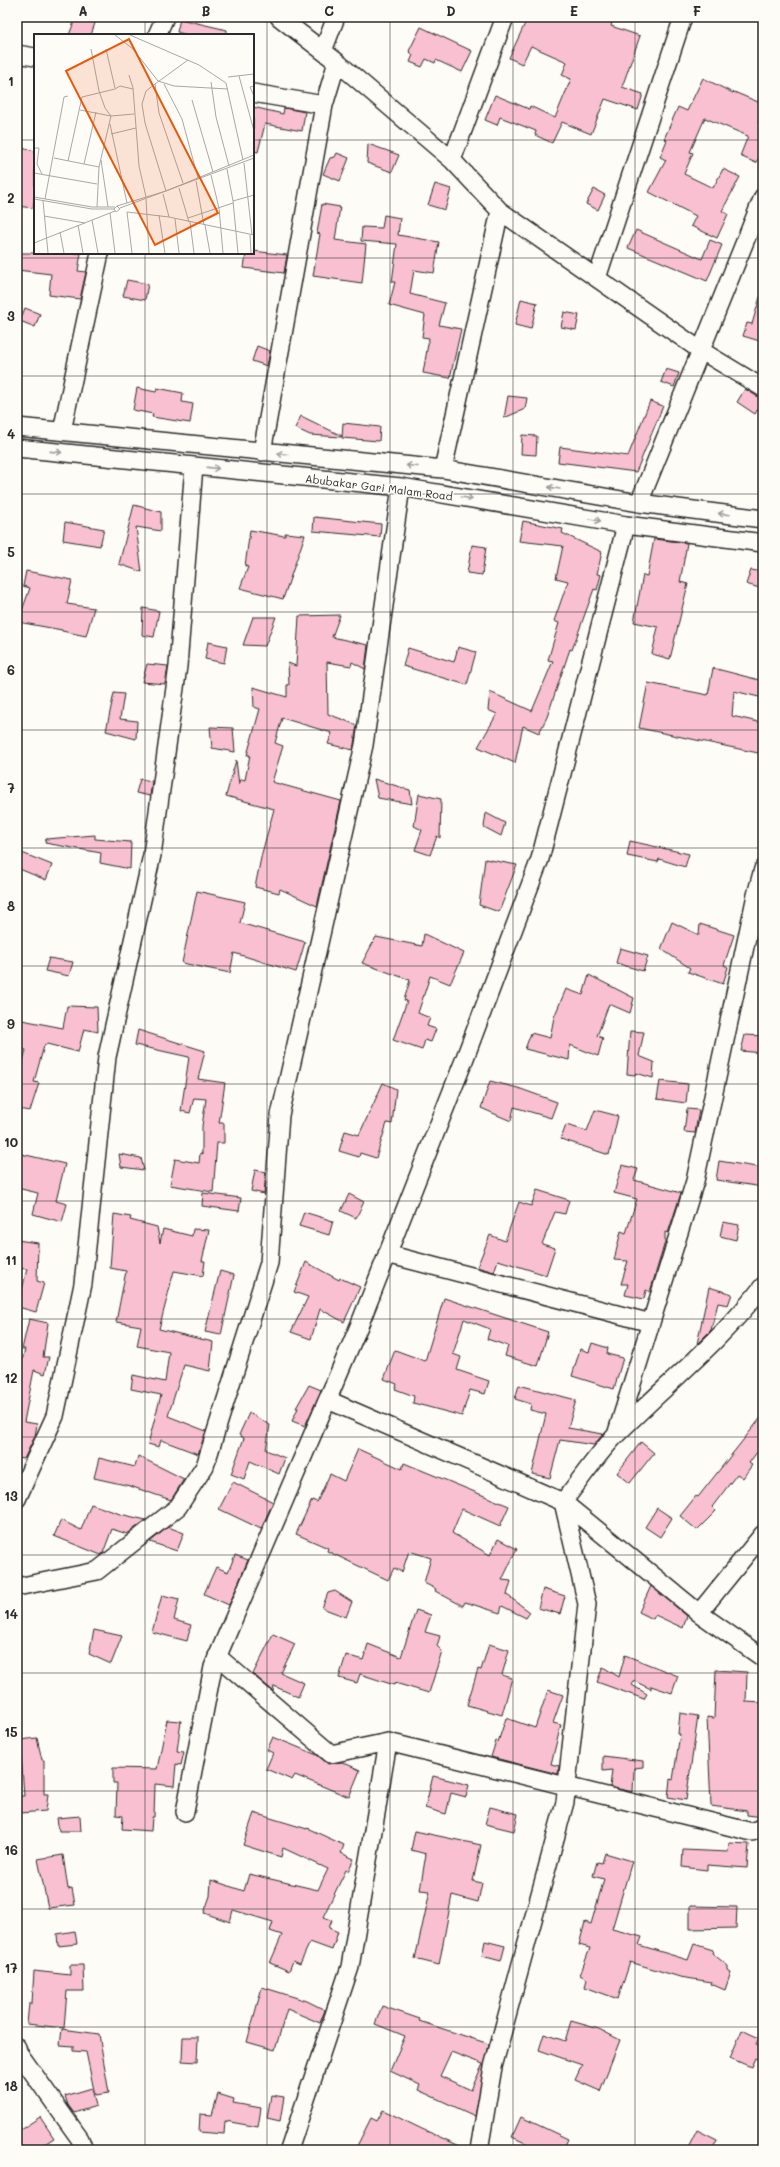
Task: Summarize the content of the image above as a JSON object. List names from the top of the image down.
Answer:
{
  "streets": {
    "street": ["Abubakar Gari Malam Road"]
  },
  "grid": {
    "columns": [
      "A",
      "B",
      "C",
      "D",
      "E",
      "F"
    ],
    "rows": [
      "1",
      "2",
      "3",
      "4",
      "5",
      "6",
      "7",
      "8",
      "9",
      "10",
      "11",
      "12",
      "13",
      "14",
      "15",
      "16",
      "17",
      "18"
    ]
  }
}
